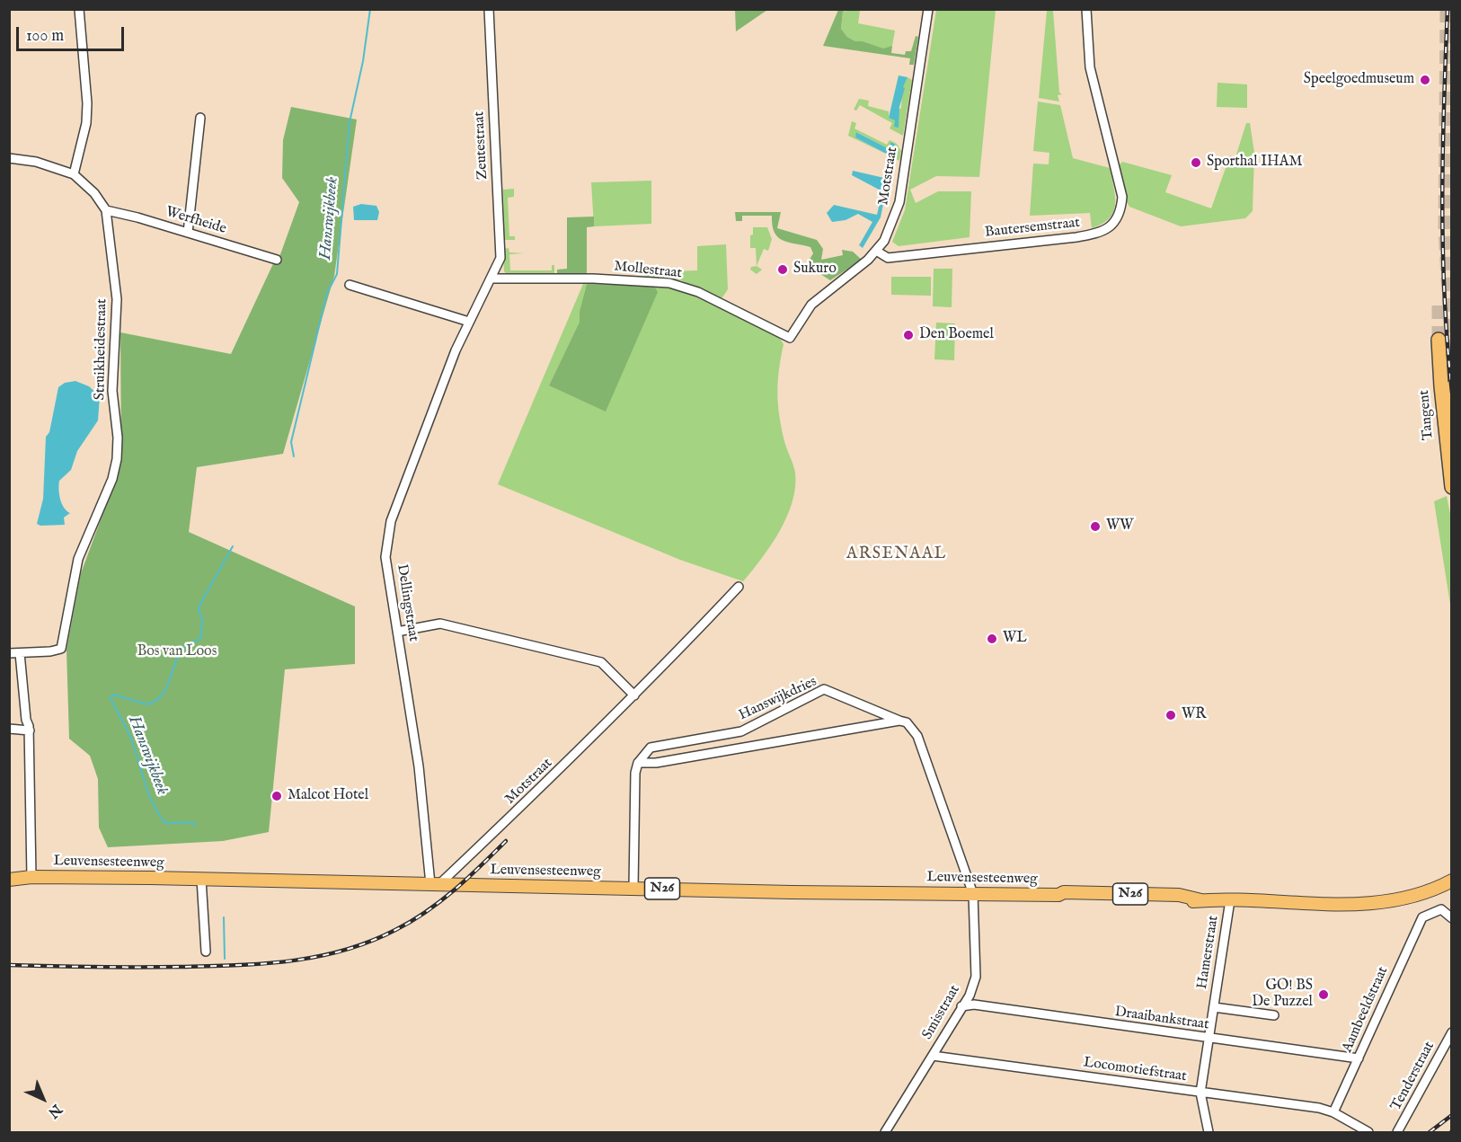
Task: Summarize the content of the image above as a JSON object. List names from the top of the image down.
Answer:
{
  "streets": {
    "highway": ["Tangent"],
    "main road": ["Leuvensesteenweg", "N26"],
    "street": [
      "Zeutestraat",
      "Motstraat",
      "Werfheide",
      "Bautersemstraat",
      "Mollestraat",
      "Struikheidestraat",
      "Dellingstraat",
      "Hanswijkdries",
      "Hamerstraat",
      "Aambeeldstraat",
      "Smisstraat",
      "Draaibankstraat",
      "Locomotiefstraat",
      "Tenderstraat"
    ]
  },
  "crossings": [
    ["Zeutestraat", "Mollestraat"],
    ["Zeutestraat", "Dellingstraat"],
    ["Motstraat", "Bautersemstraat"],
    ["Motstraat", "Mollestraat"],
    ["Motstraat", "Dellingstraat"],
    ["Motstraat", "Leuvensesteenweg"],
    ["Werfheide", "Struikheidestraat"],
    ["Mollestraat", "Dellingstraat"],
    ["Dellingstraat", "Leuvensesteenweg"],
    ["Hanswijkdries", "Leuvensesteenweg"],
    ["Hanswijkdries", "Smisstraat"],
    ["Leuvensesteenweg", "Hamerstraat"],
    ["Leuvensesteenweg", "Smisstraat"],
    ["Hamerstraat", "Draaibankstraat"],
    ["Hamerstraat", "Locomotiefstraat"],
    ["Aambeeldstraat", "Draaibankstraat"],
    ["Aambeeldstraat", "Locomotiefstraat"],
    ["Smisstraat", "Draaibankstraat"],
    ["Smisstraat", "Locomotiefstraat"]
  ],
  "districts": ["ARSENAAL"],
  "water": ["Hanswijkbeek"],
  "parks": ["Bos van Loos"],
  "places": [
    "Speelgoedmuseum",
    "Sporthal IHAM",
    "Sukuro",
    "Den Boemel",
    "WW",
    "WL",
    "WR",
    "Malcot Hotel",
    "GO! BS De Puzzel"
  ],
  "scale_bar": "100 m",
  "north": "bottom right"
}
